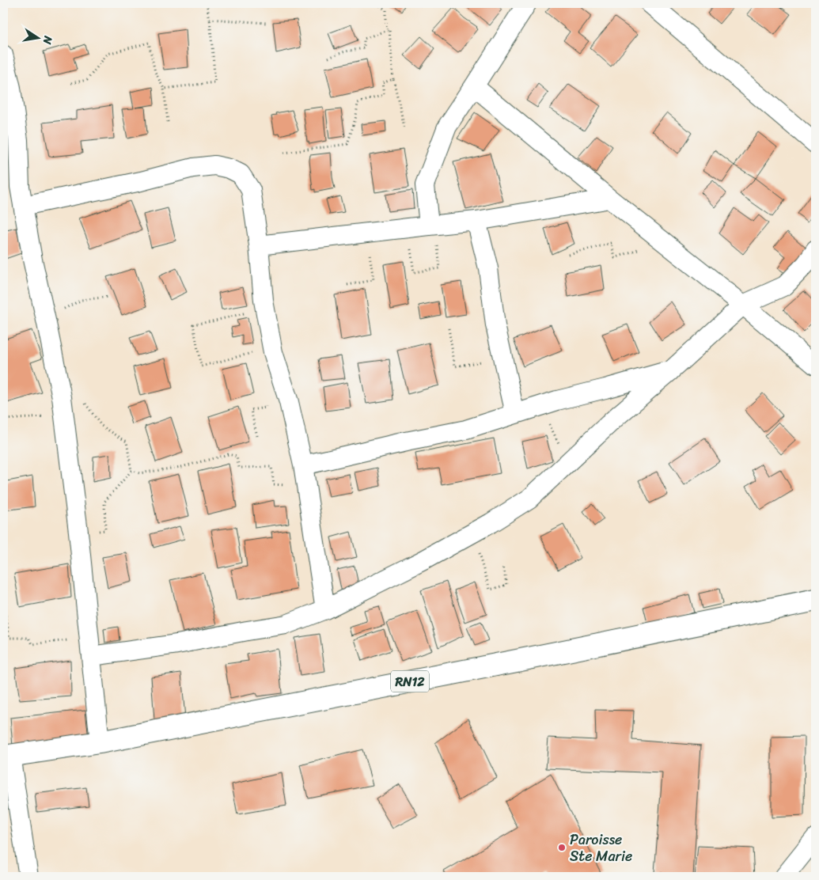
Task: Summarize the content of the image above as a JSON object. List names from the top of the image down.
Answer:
{
  "streets": {
    "main road": ["RN12"]
  },
  "places": ["Paroisse Ste Marie"],
  "north": "right"
}
